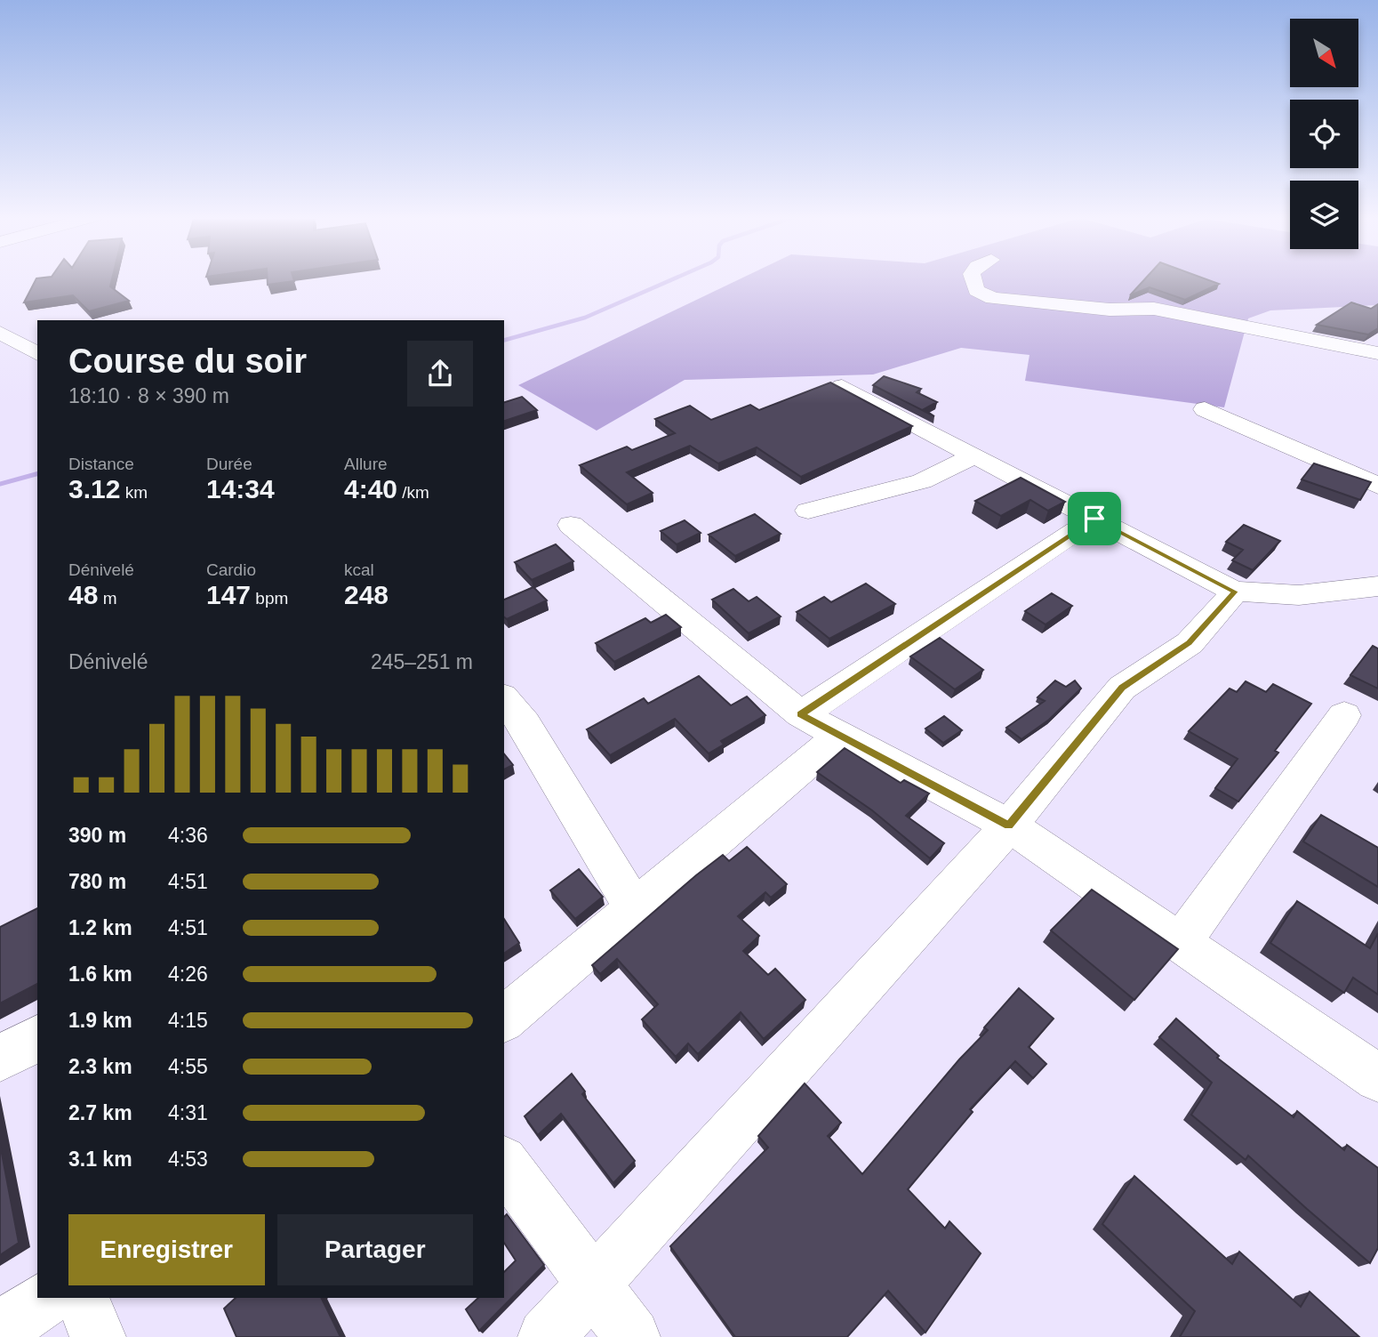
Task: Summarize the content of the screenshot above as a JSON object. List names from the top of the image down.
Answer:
{
  "north": "bottom right",
  "page": {
    "heading": ["Course du soir", "18:10 · 8 × 390 m"],
    "stats": [
      ["Distance", "3.12 km"],
      ["Durée", "14:34"],
      ["Allure", "4:40 /km"],
      ["Dénivelé", "48 m"],
      ["Cardio", "147 bpm"],
      ["kcal", "248"]
    ],
    "chart": ["Dénivelé", "245–251 m"],
    "list": [
      {
        "name": "390 m",
        "note": "4:36"
      },
      {
        "name": "780 m",
        "note": "4:51"
      },
      {
        "name": "1.2 km",
        "note": "4:51"
      },
      {
        "name": "1.6 km",
        "note": "4:26"
      },
      {
        "name": "1.9 km",
        "note": "4:15"
      },
      {
        "name": "2.3 km",
        "note": "4:55"
      },
      {
        "name": "2.7 km",
        "note": "4:31"
      },
      {
        "name": "3.1 km",
        "note": "4:53"
      }
    ],
    "buttons": ["Enregistrer", "Partager"]
  }
}
